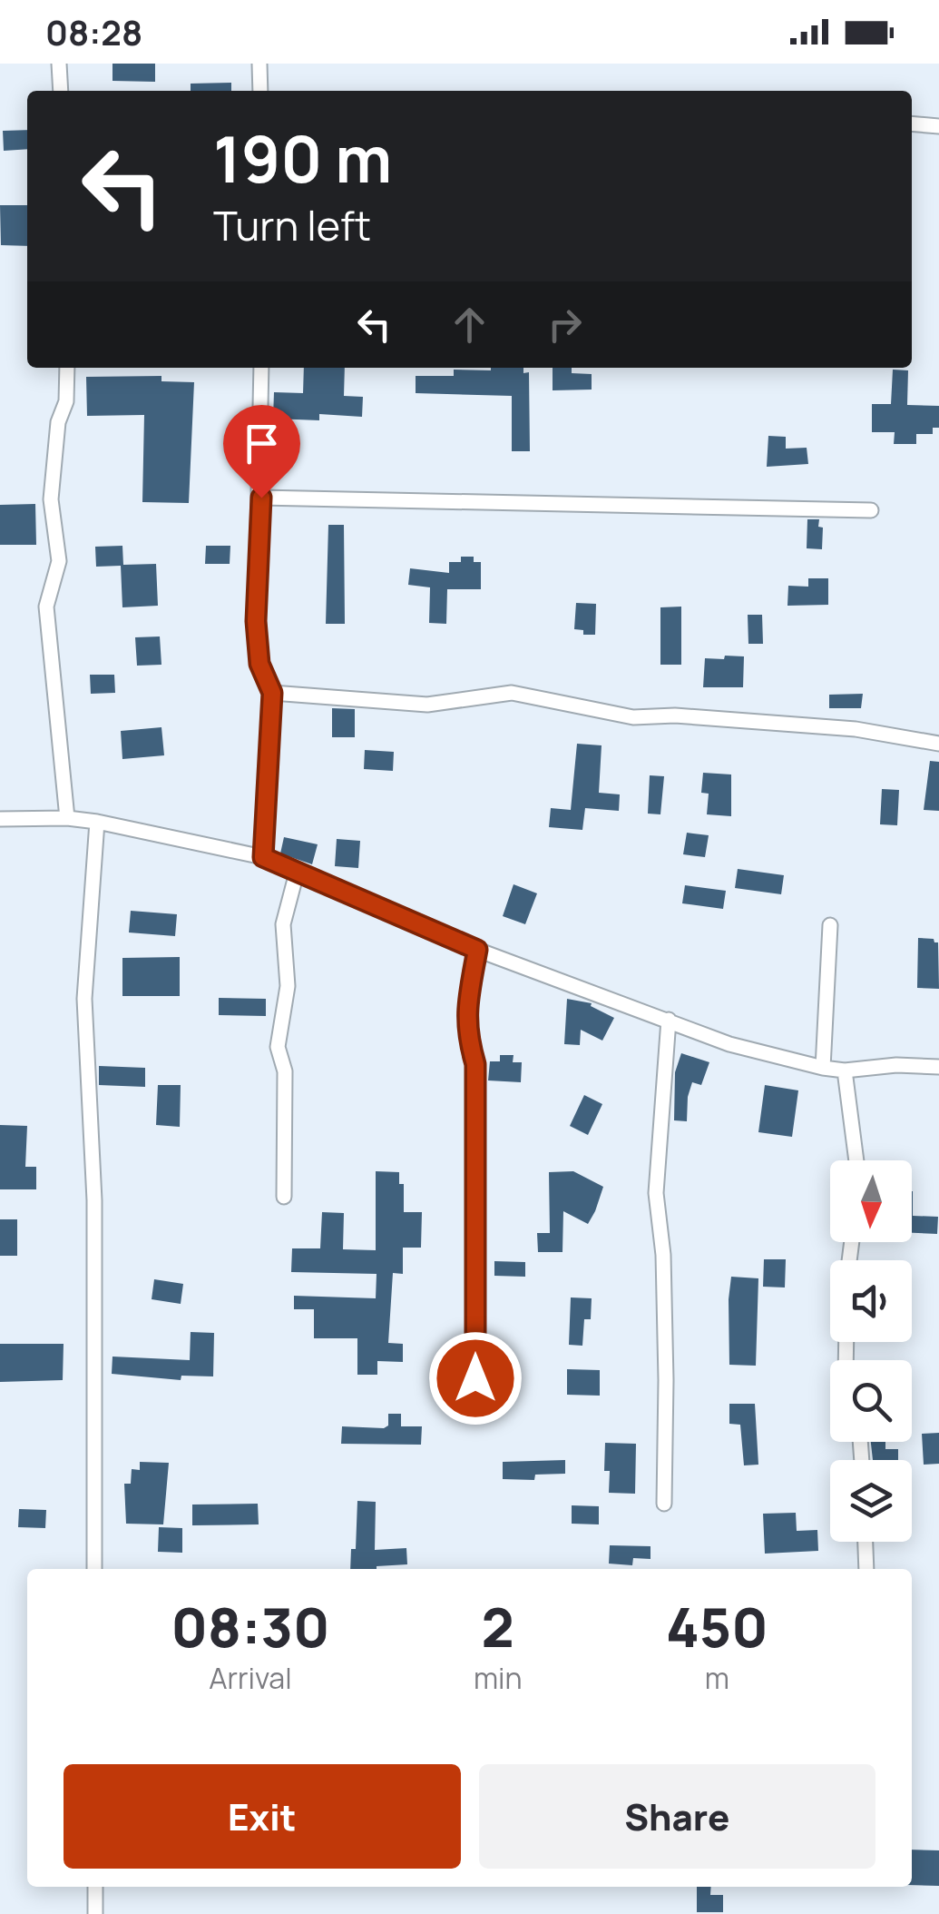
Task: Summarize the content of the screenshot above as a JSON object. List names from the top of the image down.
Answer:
{
  "north": "bottom",
  "page": {
    "status": "08:28",
    "turn": ["190 m", "Turn left"],
    "eta": [
      "08:30",
      "Arrival",
      "2",
      "min",
      "450",
      "m"
    ],
    "buttons": ["Exit", "Share"]
  }
}
